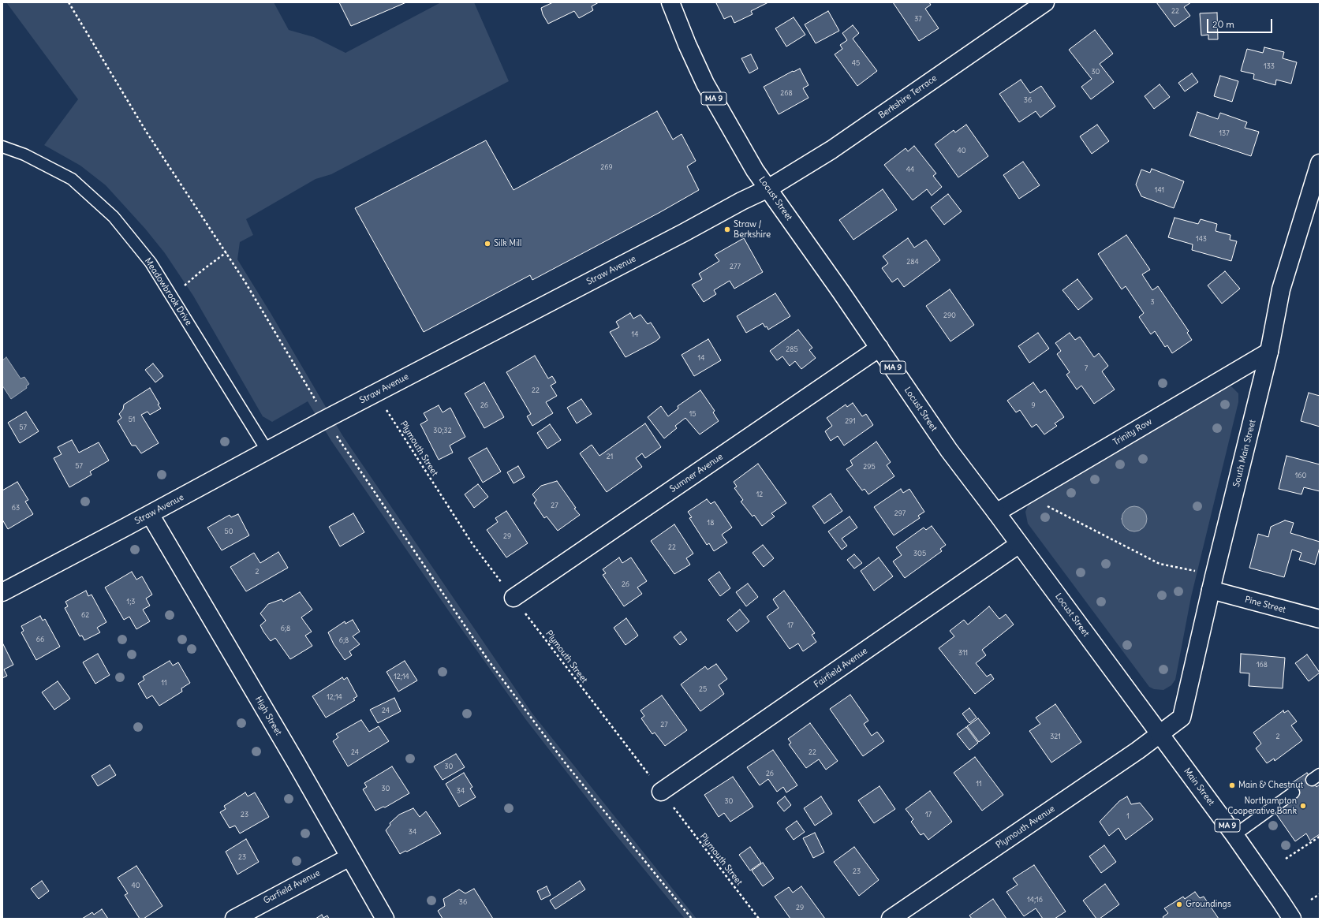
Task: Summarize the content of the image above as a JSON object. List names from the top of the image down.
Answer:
{
  "streets": {
    "main road": [
      "Berkshire Terrace",
      "MA 9",
      "Locust Street",
      "Straw Avenue",
      "Trinity Row",
      "South Main Street",
      "Sumner Avenue",
      "Pine Street",
      "Fairfield Avenue",
      "High Street",
      "Main Street",
      "Plymouth Avenue",
      "Garfield Avenue"
    ],
    "lane": ["Meadowbrook Drive"],
    "path": ["Plymouth Street"]
  },
  "crossings": [
    ["Berkshire Terrace", "Locust Street"],
    ["Berkshire Terrace", "Straw Avenue"],
    ["Locust Street", "Straw Avenue"],
    ["Locust Street", "Trinity Row"],
    ["Locust Street", "South Main Street"],
    ["Locust Street", "Sumner Avenue"],
    ["Locust Street", "Fairfield Avenue"],
    ["Locust Street", "Main Street"],
    ["Locust Street", "Plymouth Avenue"],
    ["Straw Avenue", "Meadowbrook Drive"],
    ["Straw Avenue", "Plymouth Street"],
    ["Straw Avenue", "High Street"],
    ["Trinity Row", "South Main Street"],
    ["Plymouth Street", "Sumner Avenue"],
    ["Plymouth Street", "Fairfield Avenue"],
    ["South Main Street", "Pine Street"],
    ["South Main Street", "Main Street"],
    ["South Main Street", "Plymouth Avenue"],
    ["High Street", "Garfield Avenue"],
    ["Main Street", "Plymouth Avenue"]
  ],
  "places": [
    "Straw / Berkshire",
    "Silk Mill",
    "Main & Chestnut",
    "Northampton Cooperative Bank",
    "Groundings"
  ],
  "house_numbers": [
    "22",
    "37",
    "45",
    "133",
    "30",
    "268",
    "36",
    "137",
    "40",
    "269",
    "44",
    "141",
    "143",
    "284",
    "277",
    "3",
    "290",
    "14",
    "285",
    "14",
    "7",
    "22",
    "26",
    "9",
    "15",
    "51",
    "291",
    "57",
    "30;32",
    "21",
    "57",
    "295",
    "160",
    "12",
    "27",
    "63",
    "297",
    "18",
    "50",
    "29",
    "22",
    "305",
    "2",
    "26",
    "1;3",
    "62",
    "17",
    "6;8",
    "66",
    "6;8",
    "311",
    "168",
    "12;14",
    "11",
    "25",
    "12;14",
    "24",
    "27",
    "321",
    "2",
    "24",
    "22",
    "30",
    "26",
    "11",
    "30",
    "34",
    "30",
    "23",
    "17",
    "1",
    "34",
    "23",
    "23",
    "40",
    "14;16",
    "36",
    "29"
  ],
  "scale_bar": "20 m"
}
